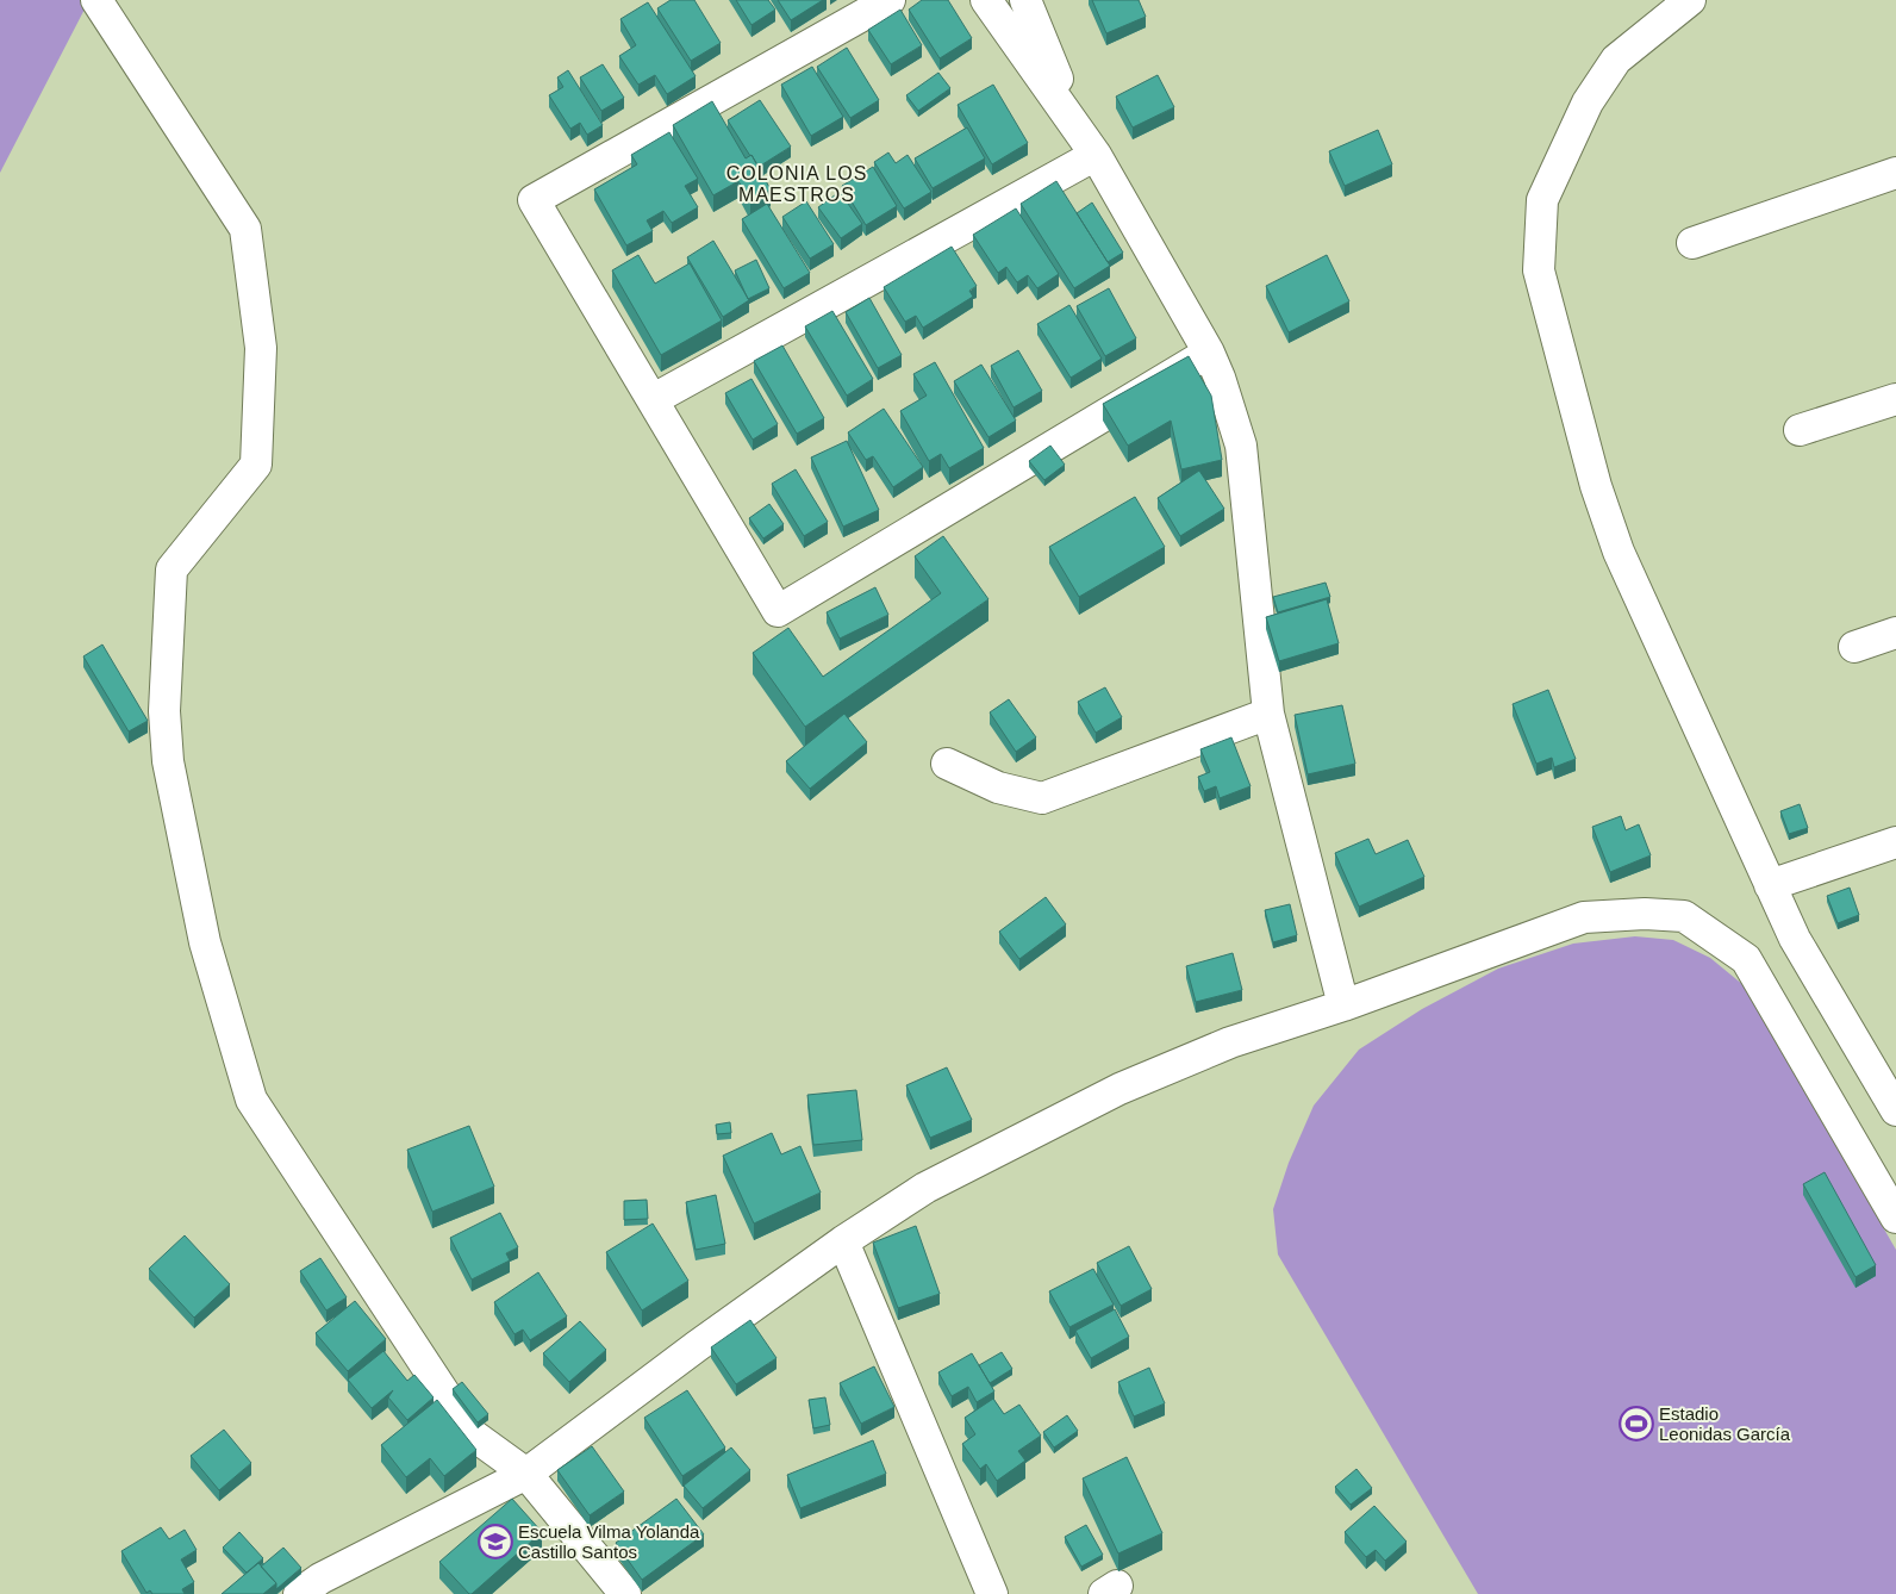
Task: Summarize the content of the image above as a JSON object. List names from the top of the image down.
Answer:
{
  "districts": ["COLONIA LOS MAESTROS"],
  "places": {
    "sports": ["Estadio Leonidas García"],
    "school or university": ["Escuela Vilma Yolanda Castillo Santos"]
  }
}
